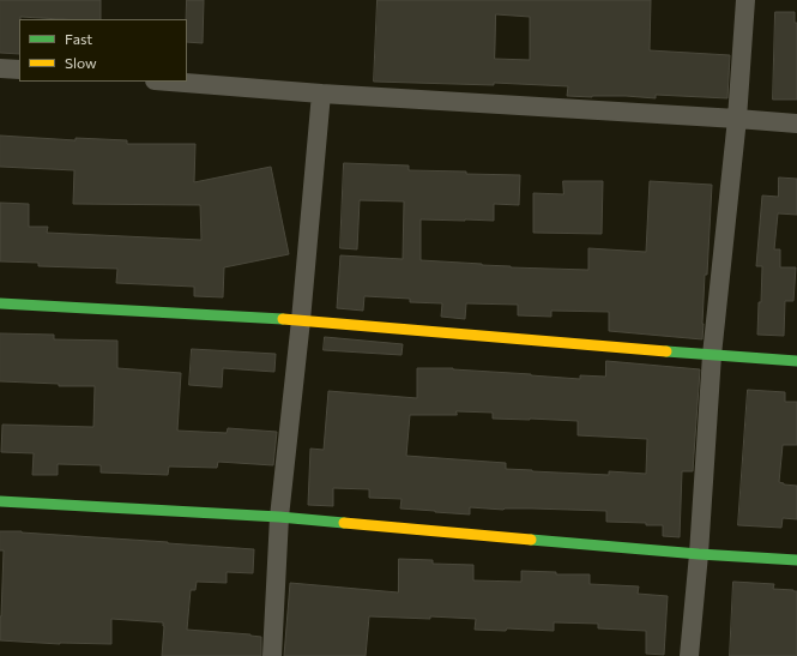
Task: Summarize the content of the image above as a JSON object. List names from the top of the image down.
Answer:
{
  "legend": ["Fast", "Slow"]
}
